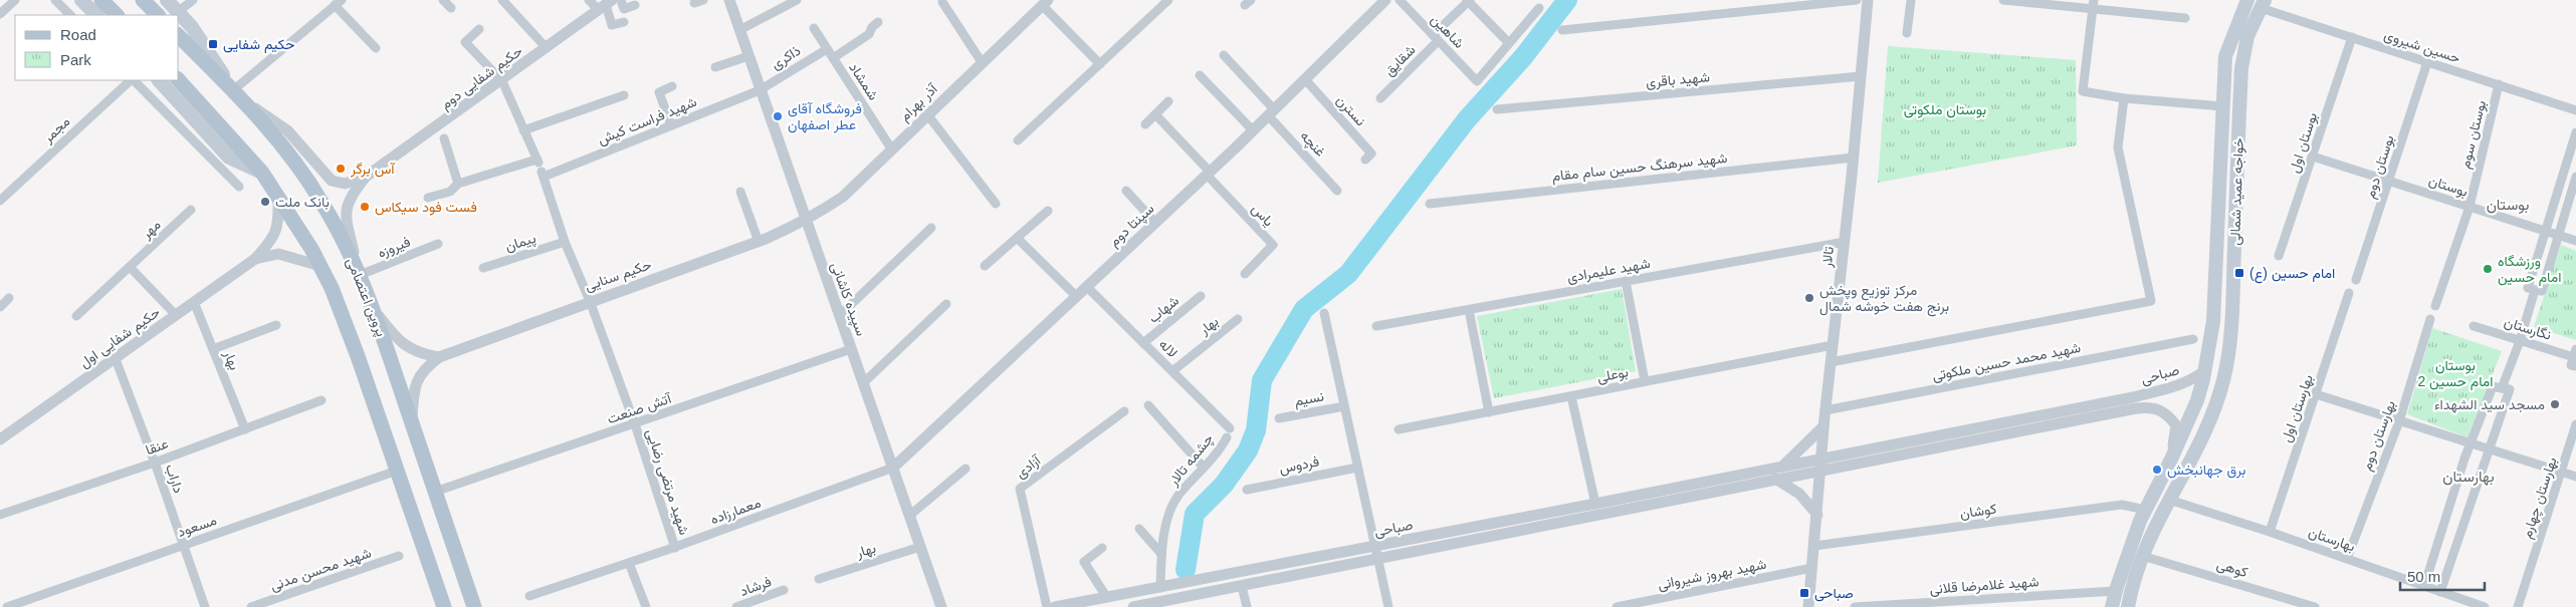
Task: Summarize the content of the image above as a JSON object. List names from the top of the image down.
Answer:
{
  "streets": {
    "main road": ["خواجه عمید شمالی", "پروین اعتصامی"],
    "street": [
      "شاهین",
      "حسین شیروی",
      "ذاکری",
      "شقایق",
      "حکیم شفایی دوم",
      "شهید باقری",
      "شمشاد",
      "آذر بهرام",
      "نسترن",
      "شهید فراست کیش",
      "مجمر",
      "بوستان سوم",
      "بوستان اول",
      "غنچه",
      "شهید سرهنگ حسین سام مقام",
      "بوستان دوم",
      "بوستان",
      "یاس",
      "سپنتا دوم",
      "مهر",
      "پیمان",
      "فیروزه",
      "تالار",
      "شهید علیمرادی",
      "حکیم سنایی",
      "سپیده کاشانی",
      "شهاب",
      "بهار",
      "نگارستان",
      "حکیم شفایی اول",
      "لاله",
      "شهید محمد حسین ملکوتی",
      "بوعلی",
      "صباحی",
      "نسیم",
      "آتش صنعت",
      "بهارستان اول",
      "بهارستان دوم",
      "عنقا",
      "چشمه تالار",
      "فردوس",
      "آزادی",
      "داراب",
      "شهید مرتضی رضایی",
      "بهارستان چهارم",
      "معمارزاده",
      "کوشان",
      "مسعود",
      "بهارستان",
      "کوهی",
      "شهید محسن مدنی",
      "شهید بهروز شیروانی",
      "شهید غلامرضا قلانی",
      "فرشاد"
    ]
  },
  "crossings": [
    ["شاهین", "شقایق"],
    ["حسین شیروی", "بوستان سوم"],
    ["حسین شیروی", "بوستان اول"],
    ["حسین شیروی", "بوستان دوم"],
    ["حسین شیروی", "خواجه عمید شمالی"],
    ["ذاکری", "شمشاد"],
    ["ذاکری", "شهید فراست کیش"],
    ["ذاکری", "سپیده کاشانی"],
    ["حکیم شفایی دوم", "شهید مرتضی رضایی"],
    ["شهید باقری", "تالار"],
    ["شمشاد", "آذر بهرام"],
    ["آذر بهرام", "حکیم سنایی"],
    ["آذر بهرام", "سپیده کاشانی"],
    ["نسترن", "سپنتا دوم"],
    ["شهید فراست کیش", "سپیده کاشانی"],
    ["شهید فراست کیش", "شهید مرتضی رضایی"],
    ["بوستان سوم", "بوستان"],
    ["بوستان اول", "بوستان"],
    ["غنچه", "سپنتا دوم"],
    ["شهید سرهنگ حسین سام مقام", "تالار"],
    ["بوستان دوم", "بوستان"],
    ["خواجه عمید شمالی", "صباحی"],
    ["خواجه عمید شمالی", "کوشان"],
    ["خواجه عمید شمالی", "بهارستان"],
    ["خواجه عمید شمالی", "کوهی"],
    ["خواجه عمید شمالی", "شهید غلامرضا قلانی"],
    ["یاس", "سپنتا دوم"],
    ["سپنتا دوم", "سپیده کاشانی"],
    ["سپنتا دوم", "لاله"],
    ["سپنتا دوم", "معمارزاده"],
    ["پیمان", "شهید مرتضی رضایی"],
    ["فیروزه", "پروین اعتصامی"],
    ["تالار", "شهید علیمرادی"],
    ["تالار", "شهید محمد حسین ملکوتی"],
    ["تالار", "بوعلی"],
    ["تالار", "صباحی"],
    ["تالار", "کوشان"],
    ["تالار", "شهید بهروز شیروانی"],
    ["حکیم سنایی", "سپیده کاشانی"],
    ["حکیم سنایی", "شهید مرتضی رضایی"],
    ["پروین اعتصامی", "آتش صنعت"],
    ["سپیده کاشانی", "بهار"],
    ["سپیده کاشانی", "آتش صنعت"],
    ["سپیده کاشانی", "معمارزاده"],
    ["شهاب", "لاله"],
    ["بهار", "حکیم شفایی اول"],
    ["بهار", "لاله"],
    ["بهار", "عنقا"],
    ["حکیم شفایی اول", "داراب"],
    ["لاله", "چشمه تالار"],
    ["صباحی", "چشمه تالار"],
    ["آتش صنعت", "شهید مرتضی رضایی"],
    ["بهارستان اول", "بهارستان"],
    ["بهارستان دوم", "بهارستان"],
    ["عنقا", "داراب"],
    ["داراب", "مسعود"],
    ["شهید مرتضی رضایی", "معمارزاده"]
  ],
  "districts": ["بوستان", "بهارستان"],
  "parks": ["بوستان ملکوتی", "بوستان امام حسین 2"],
  "places": {
    "transit": ["حکیم شفایی", "امام حسین (ع)", "صباحی"],
    "other": [
      "فروشگاه آقای عطر اصفهان",
      "آس برگر",
      "بانک ملت",
      "فست فود سیکاس",
      "ورزشگاه امام حسین",
      "مرکز توزیع وپخش برنج هفت خوشه شمال",
      "مسجد سید الشهداء",
      "برق جهانبخش"
    ]
  },
  "legend": ["Road", "Park"],
  "scale_bar": "50 m"
}
